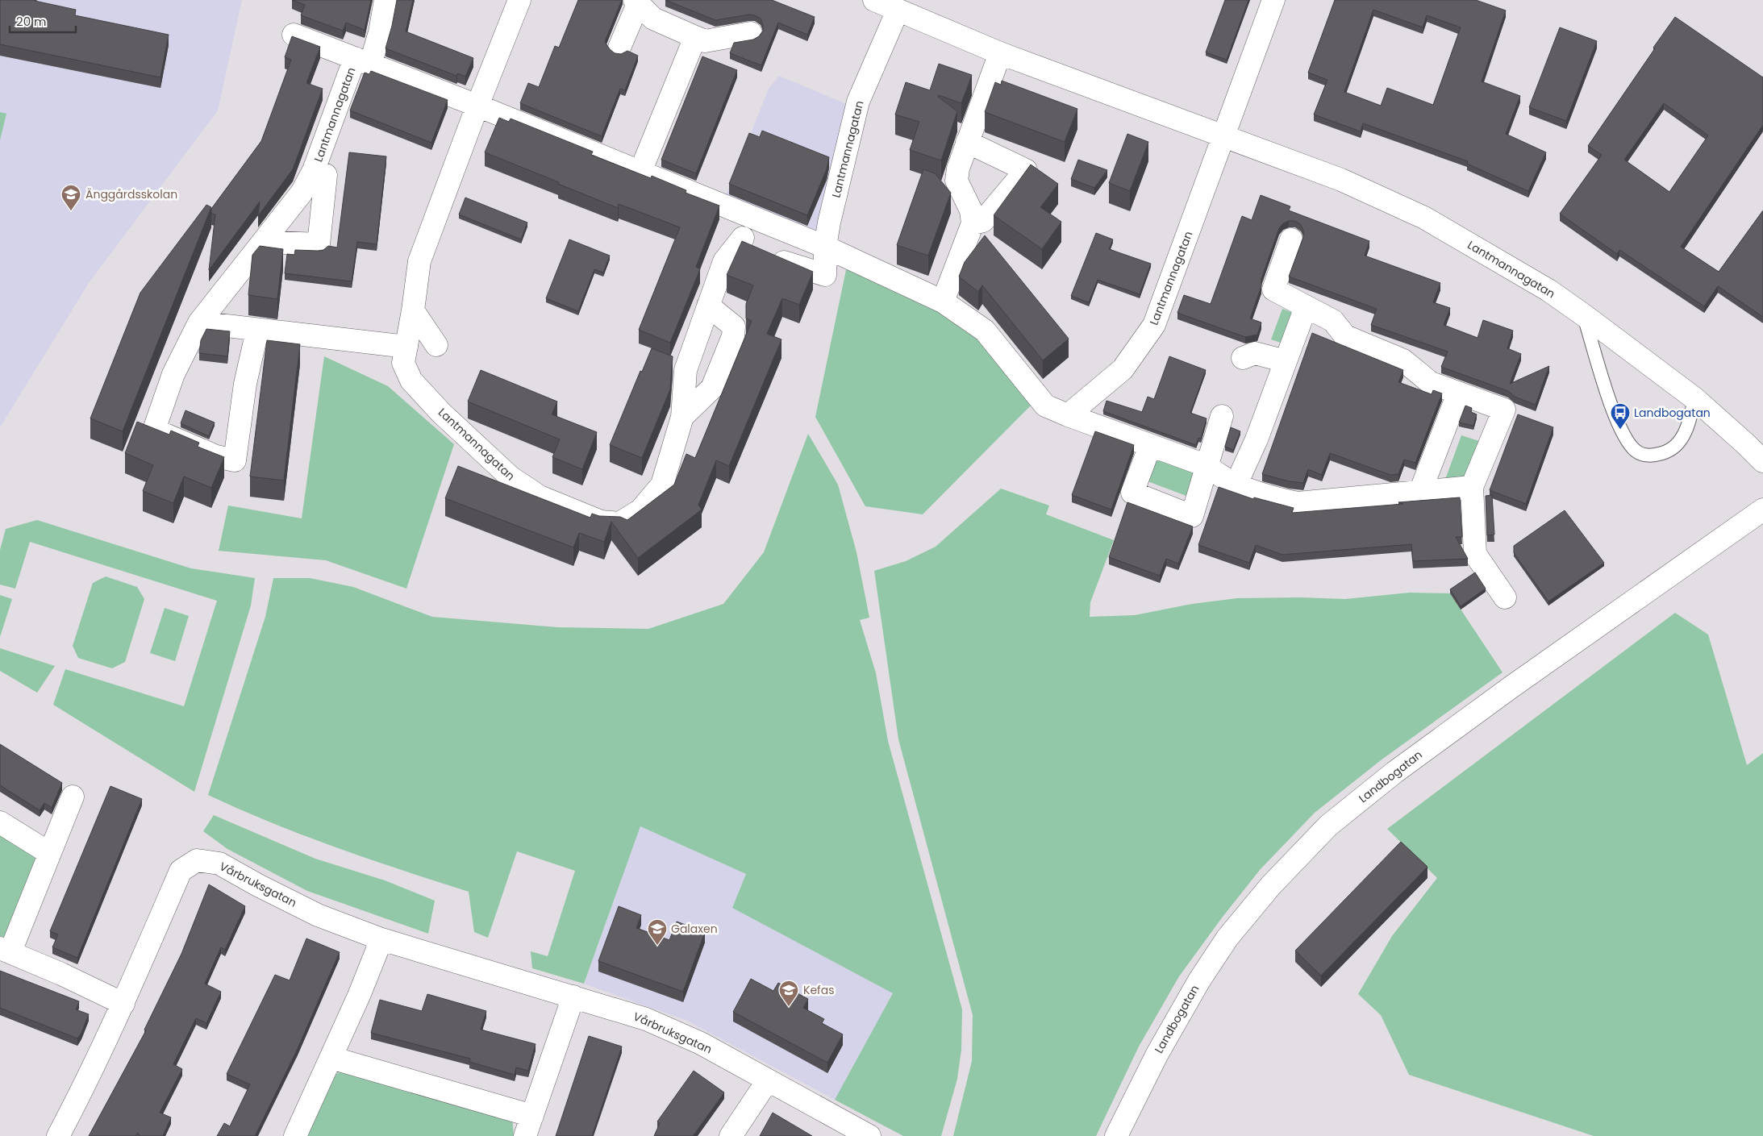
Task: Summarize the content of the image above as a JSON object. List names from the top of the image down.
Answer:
{
  "streets": {
    "street": ["Lantmannagatan", "Landbogatan", "Vårbruksgatan"]
  },
  "places": {
    "school or university": ["Änggårdsskolan", "Galaxen", "Kefas"],
    "bus stop": ["Landbogatan"]
  },
  "scale_bar": "20 m"
}
